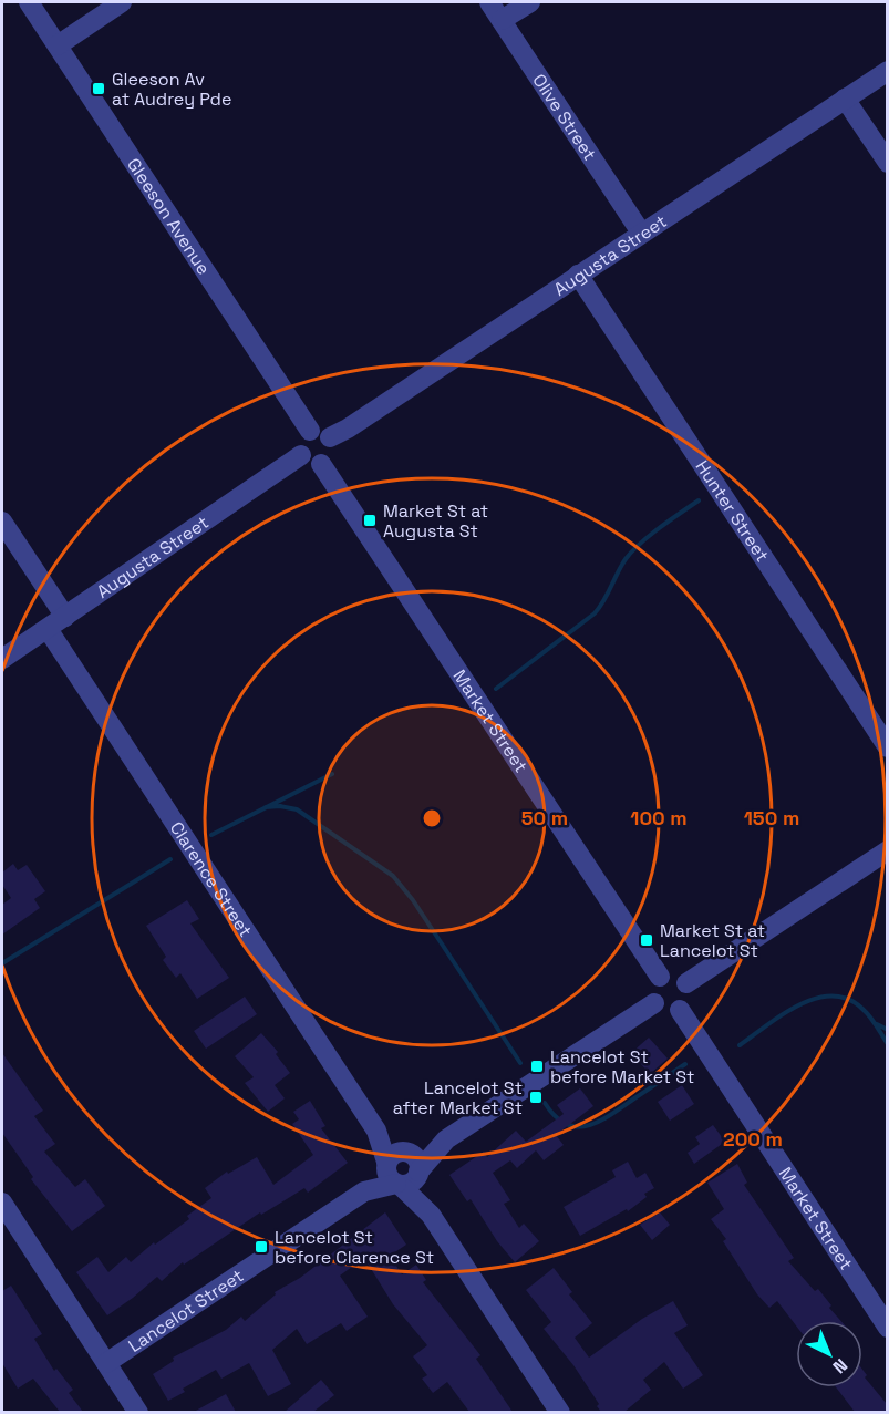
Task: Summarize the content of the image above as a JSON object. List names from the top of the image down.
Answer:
{
  "streets": {
    "street": [
      "Olive Street",
      "Gleeson Avenue",
      "Augusta Street",
      "Hunter Street",
      "Market Street",
      "Clarence Street",
      "Lancelot Street"
    ]
  },
  "crossings": [
    ["Olive Street", "Augusta Street"],
    ["Gleeson Avenue", "Augusta Street"],
    ["Gleeson Avenue", "Market Street"],
    ["Augusta Street", "Hunter Street"],
    ["Augusta Street", "Market Street"],
    ["Augusta Street", "Clarence Street"],
    ["Clarence Street", "Lancelot Street"]
  ],
  "places": {
    "transit": [
      "Gleeson Av at Audrey Pde",
      "Market St at Augusta St",
      "Market St at Lancelot St",
      "Lancelot St before Market St",
      "Lancelot St after Market St",
      "Lancelot St before Clarence St"
    ]
  },
  "north": "bottom right",
  "rings": [
    "50 m",
    "100 m",
    "150 m",
    "200 m"
  ]
}
